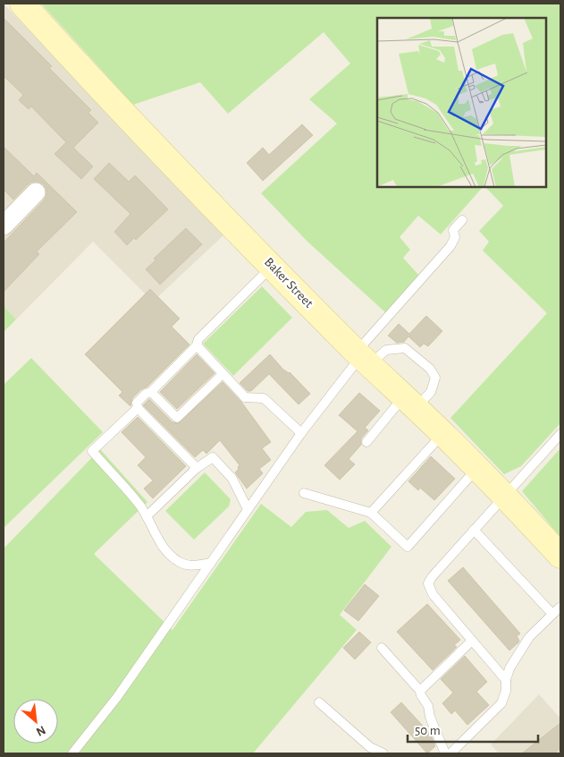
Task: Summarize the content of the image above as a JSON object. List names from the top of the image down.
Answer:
{
  "streets": {
    "main road": ["Baker Street"]
  },
  "scale_bar": "50 m",
  "north": "bottom right"
}
